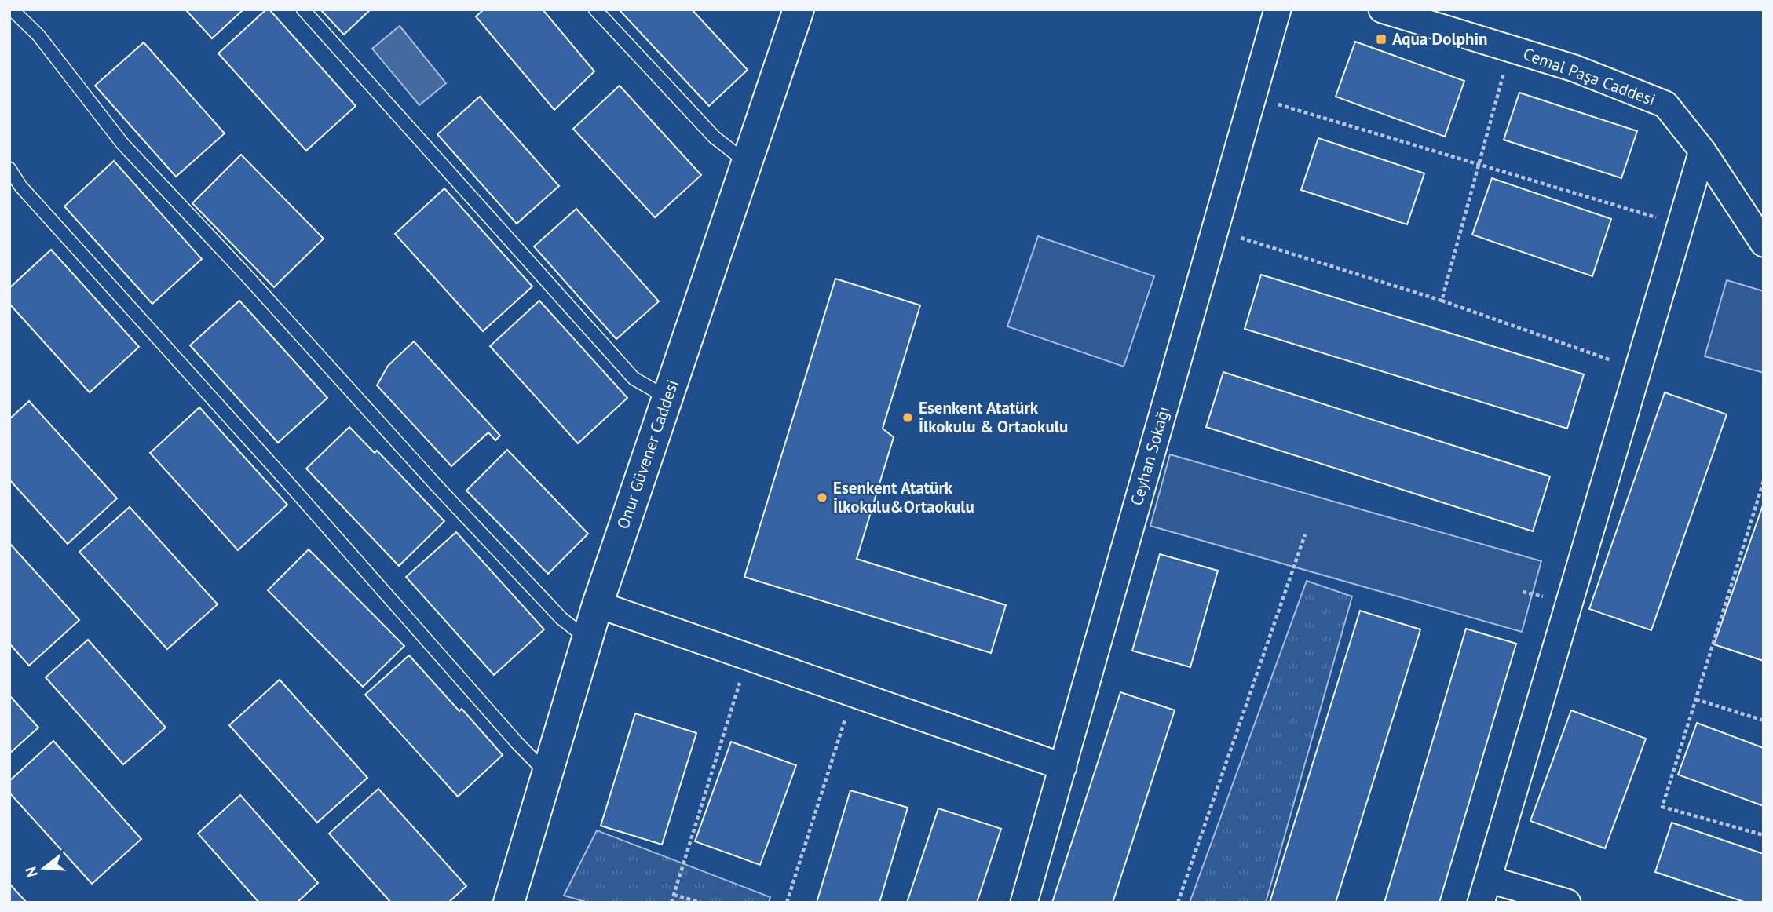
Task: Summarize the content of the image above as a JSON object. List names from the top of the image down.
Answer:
{
  "streets": {
    "street": ["Cemal Paşa Caddesi", "Onur Güvener Caddesi", "Ceyhan Sokağı"]
  },
  "places": {
    "transit": ["Aqua Dolphin"],
    "other": ["Esenkent Atatürk İlkokulu & Ortaokulu", "Esenkent Atatürk İlkokulu&Ortaokulu"]
  },
  "north": "left"
}
